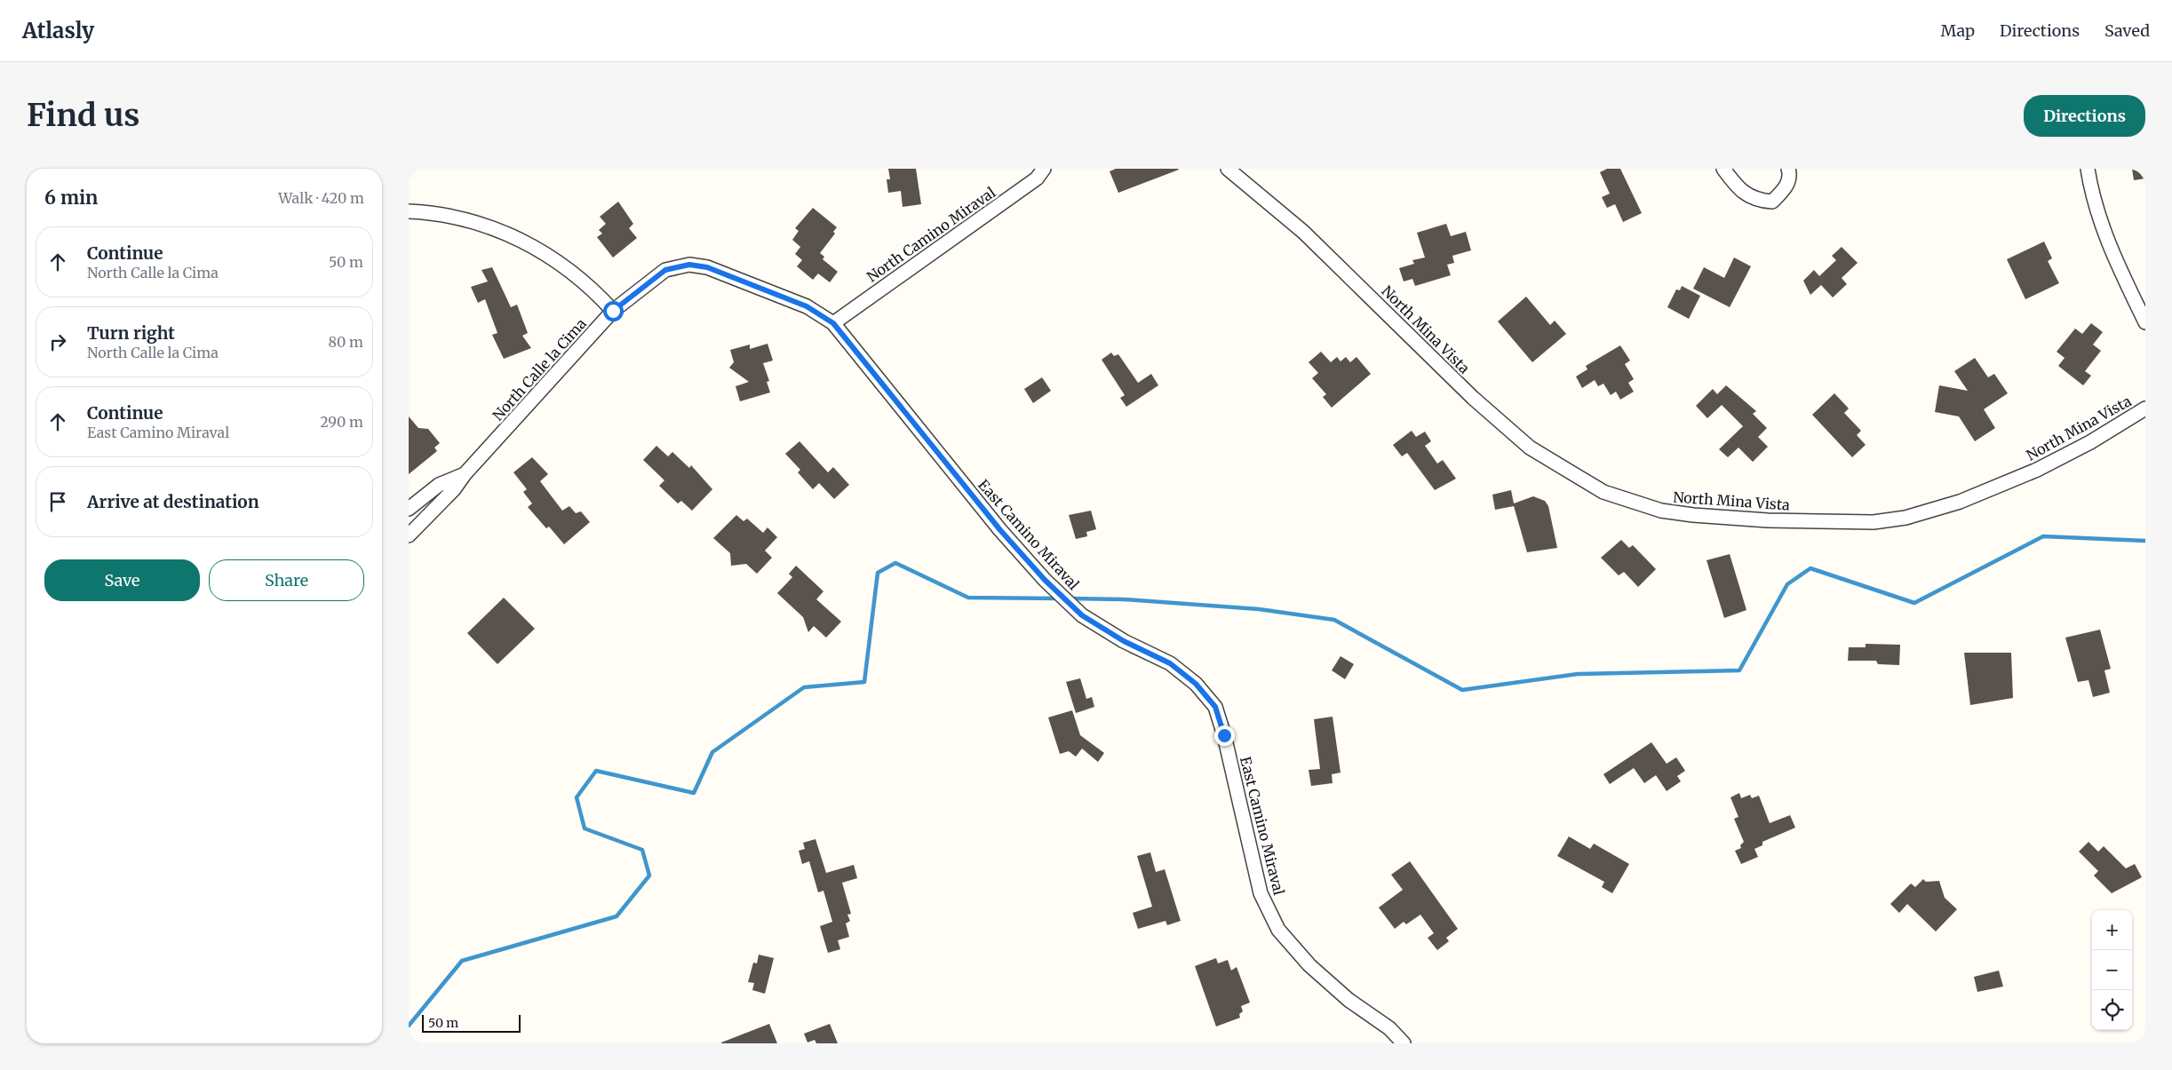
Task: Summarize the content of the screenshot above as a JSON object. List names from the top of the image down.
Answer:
{
  "streets": {
    "street": [
      "North Camino Miraval",
      "North Mina Vista",
      "North Calle la Cima",
      "East Camino Miraval"
    ]
  },
  "crossings": [
    ["North Camino Miraval", "North Calle la Cima"],
    ["North Camino Miraval", "East Camino Miraval"],
    ["North Calle la Cima", "East Camino Miraval"]
  ],
  "scale_bar": "50 m",
  "page": {
    "header": "Atlasly",
    "nav": ["Map", "Directions", "Saved"],
    "buttons": [
      "Directions",
      ["Save", "Share"]
    ],
    "title": "Find us",
    "heading": ["6 min", "Walk · 420 m"],
    "list": [
      ["Continue", "North Calle la Cima", "50 m"],
      ["Turn right", "North Calle la Cima", "80 m"],
      ["Continue", "East Camino Miraval", "290 m"],
      "Arrive at destination"
    ],
    "map_buttons": ["+", "−"],
    "scale": "50 m"
  }
}
